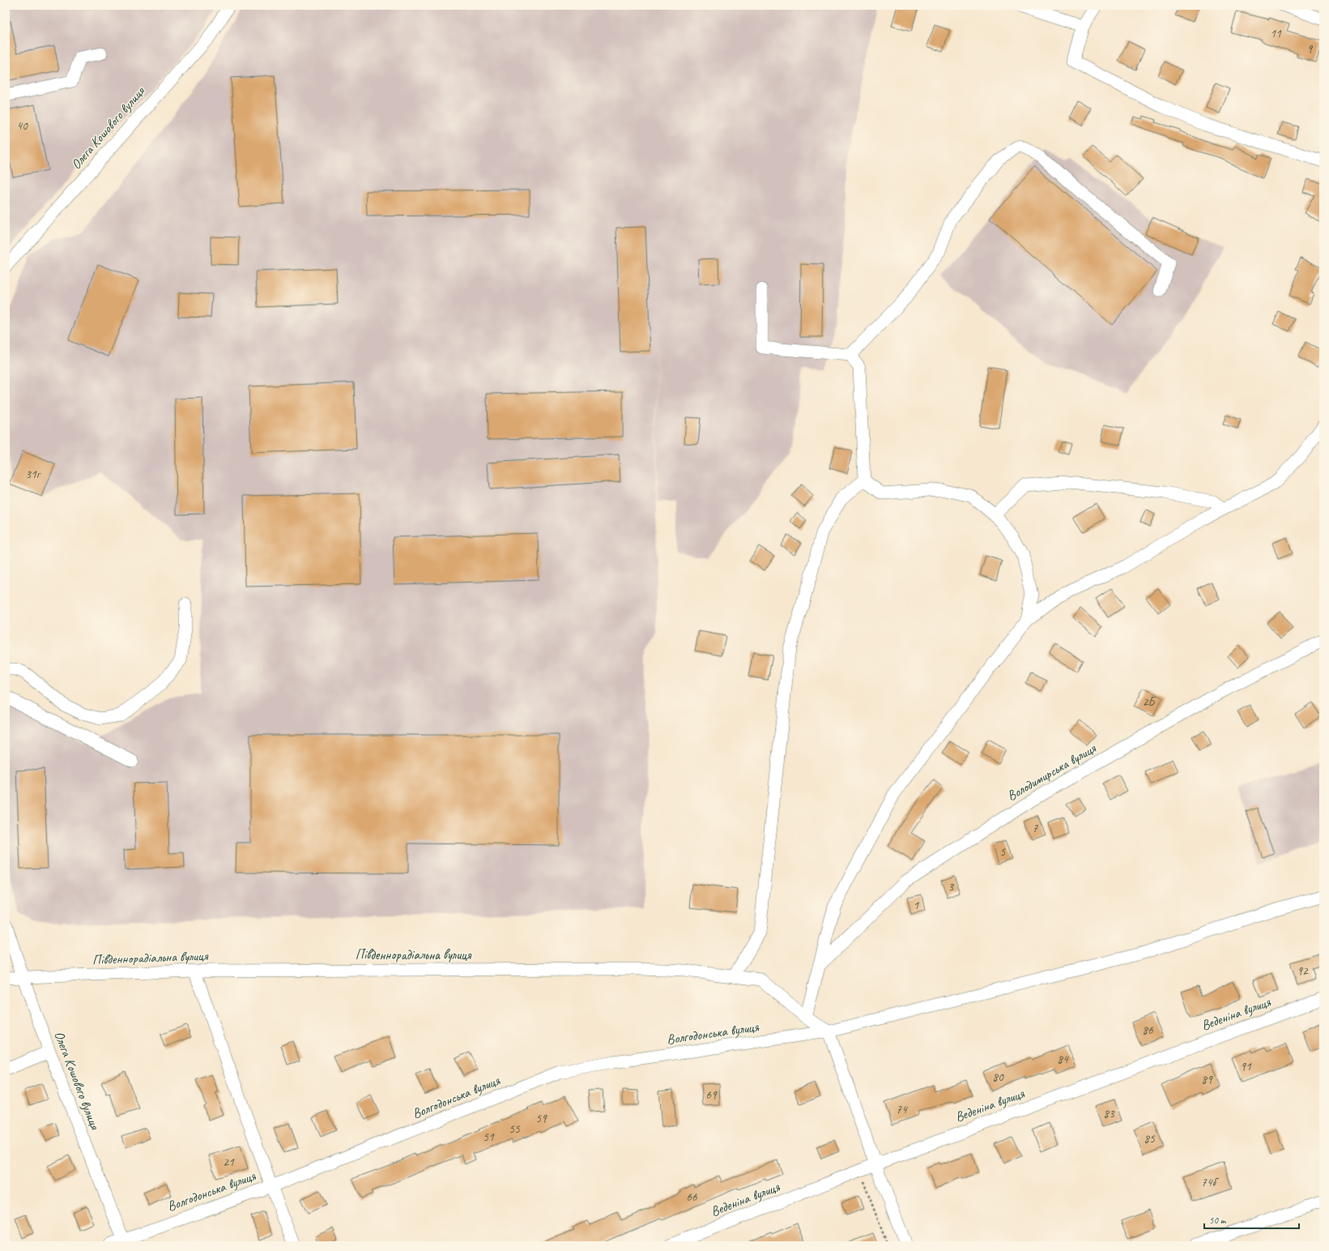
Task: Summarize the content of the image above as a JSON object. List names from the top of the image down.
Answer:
{
  "streets": {
    "street": [
      "Олега Кошового вулиця",
      "Володимирська вулиця",
      "Південнорадіальна вулиця",
      "Веденіна вулиця",
      "Волгодонська вулиця"
    ]
  },
  "crossings": [
    ["Олега Кошового вулиця", "Південнорадіальна вулиця"],
    ["Олега Кошового вулиця", "Волгодонська вулиця"],
    ["Південнорадіальна вулиця", "Волгодонська вулиця"]
  ],
  "house_numbers": [
    "11",
    "9",
    "40",
    "31г",
    "2Б",
    "7",
    "5",
    "3",
    "1",
    "92",
    "86",
    "84",
    "91",
    "80",
    "89",
    "69",
    "74",
    "83",
    "59",
    "55",
    "51",
    "85",
    "21",
    "74б",
    "66"
  ],
  "scale_bar": "50 m"
}
